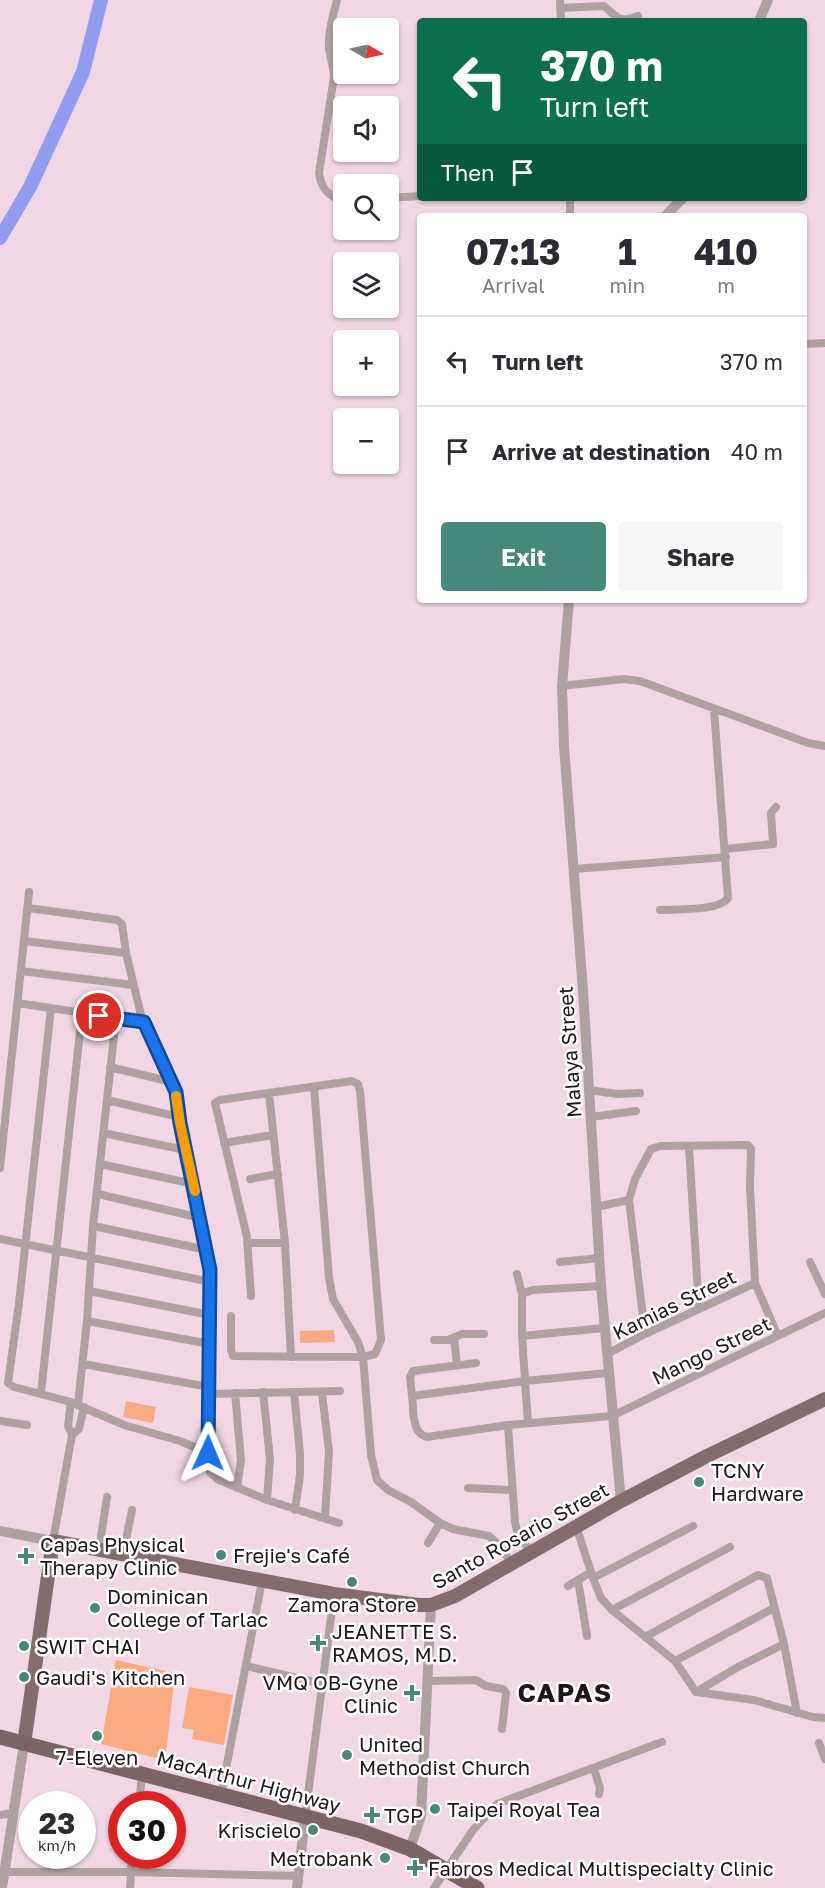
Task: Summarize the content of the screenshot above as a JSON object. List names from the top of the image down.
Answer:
{
  "streets": {
    "highway": ["MacArthur Highway"],
    "main road": ["Santo Rosario Street"],
    "street": ["Malaya Street", "Kamias Street", "Mango Street"]
  },
  "crossings": [
    ["Malaya Street", "Kamias Street"],
    ["Malaya Street", "Mango Street"],
    ["Malaya Street", "Santo Rosario Street"]
  ],
  "districts": ["CAPAS"],
  "places": {
    "other": [
      "TCNY Hardware",
      "Frejie's Café",
      "Zamora Store",
      "Dominican College of Tarlac",
      "SWIT CHAI",
      "Gaudi's Kitchen",
      "7-Eleven",
      "United Methodist Church",
      "Taipei Royal Tea",
      "Kriscielo",
      "Metrobank"
    ],
    "health": [
      "Capas Physical Therapy Clinic",
      "JEANETTE S. RAMOS, M.D.",
      "VMQ OB-Gyne Clinic",
      "TGP",
      "Fabros Medical Multispecialty Clinic"
    ]
  },
  "north": "right",
  "page": {
    "map_buttons": ["+", "−"],
    "turn": ["370 m", "Turn left"],
    "then": "Then",
    "eta": [
      "07:13",
      "Arrival",
      "1",
      "min",
      "410",
      "m"
    ],
    "list": [
      {
        "name": "Turn left",
        "value": "370 m"
      },
      {
        "name": "Arrive at destination",
        "value": "40 m"
      }
    ],
    "buttons": ["Exit", "Share"],
    "speed": "23 km/h",
    "limit": "30"
  }
}
